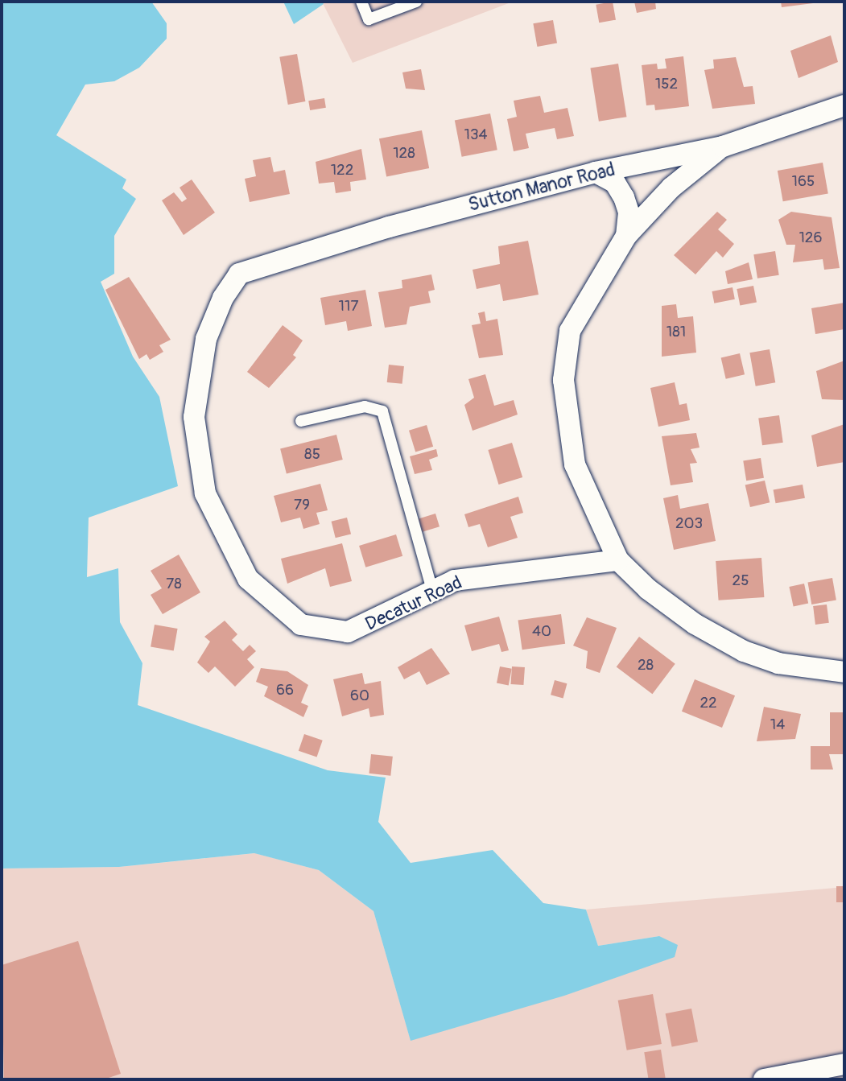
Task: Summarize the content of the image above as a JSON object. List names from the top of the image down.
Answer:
{
  "streets": {
    "street": ["Sutton Manor Road", "Decatur Road"]
  },
  "crossings": [
    ["Sutton Manor Road", "Decatur Road"]
  ],
  "house_numbers": [
    "152",
    "134",
    "128",
    "122",
    "165",
    "126",
    "117",
    "181",
    "85",
    "79",
    "203",
    "25",
    "78",
    "40",
    "28",
    "66",
    "60",
    "22",
    "14"
  ]
}
